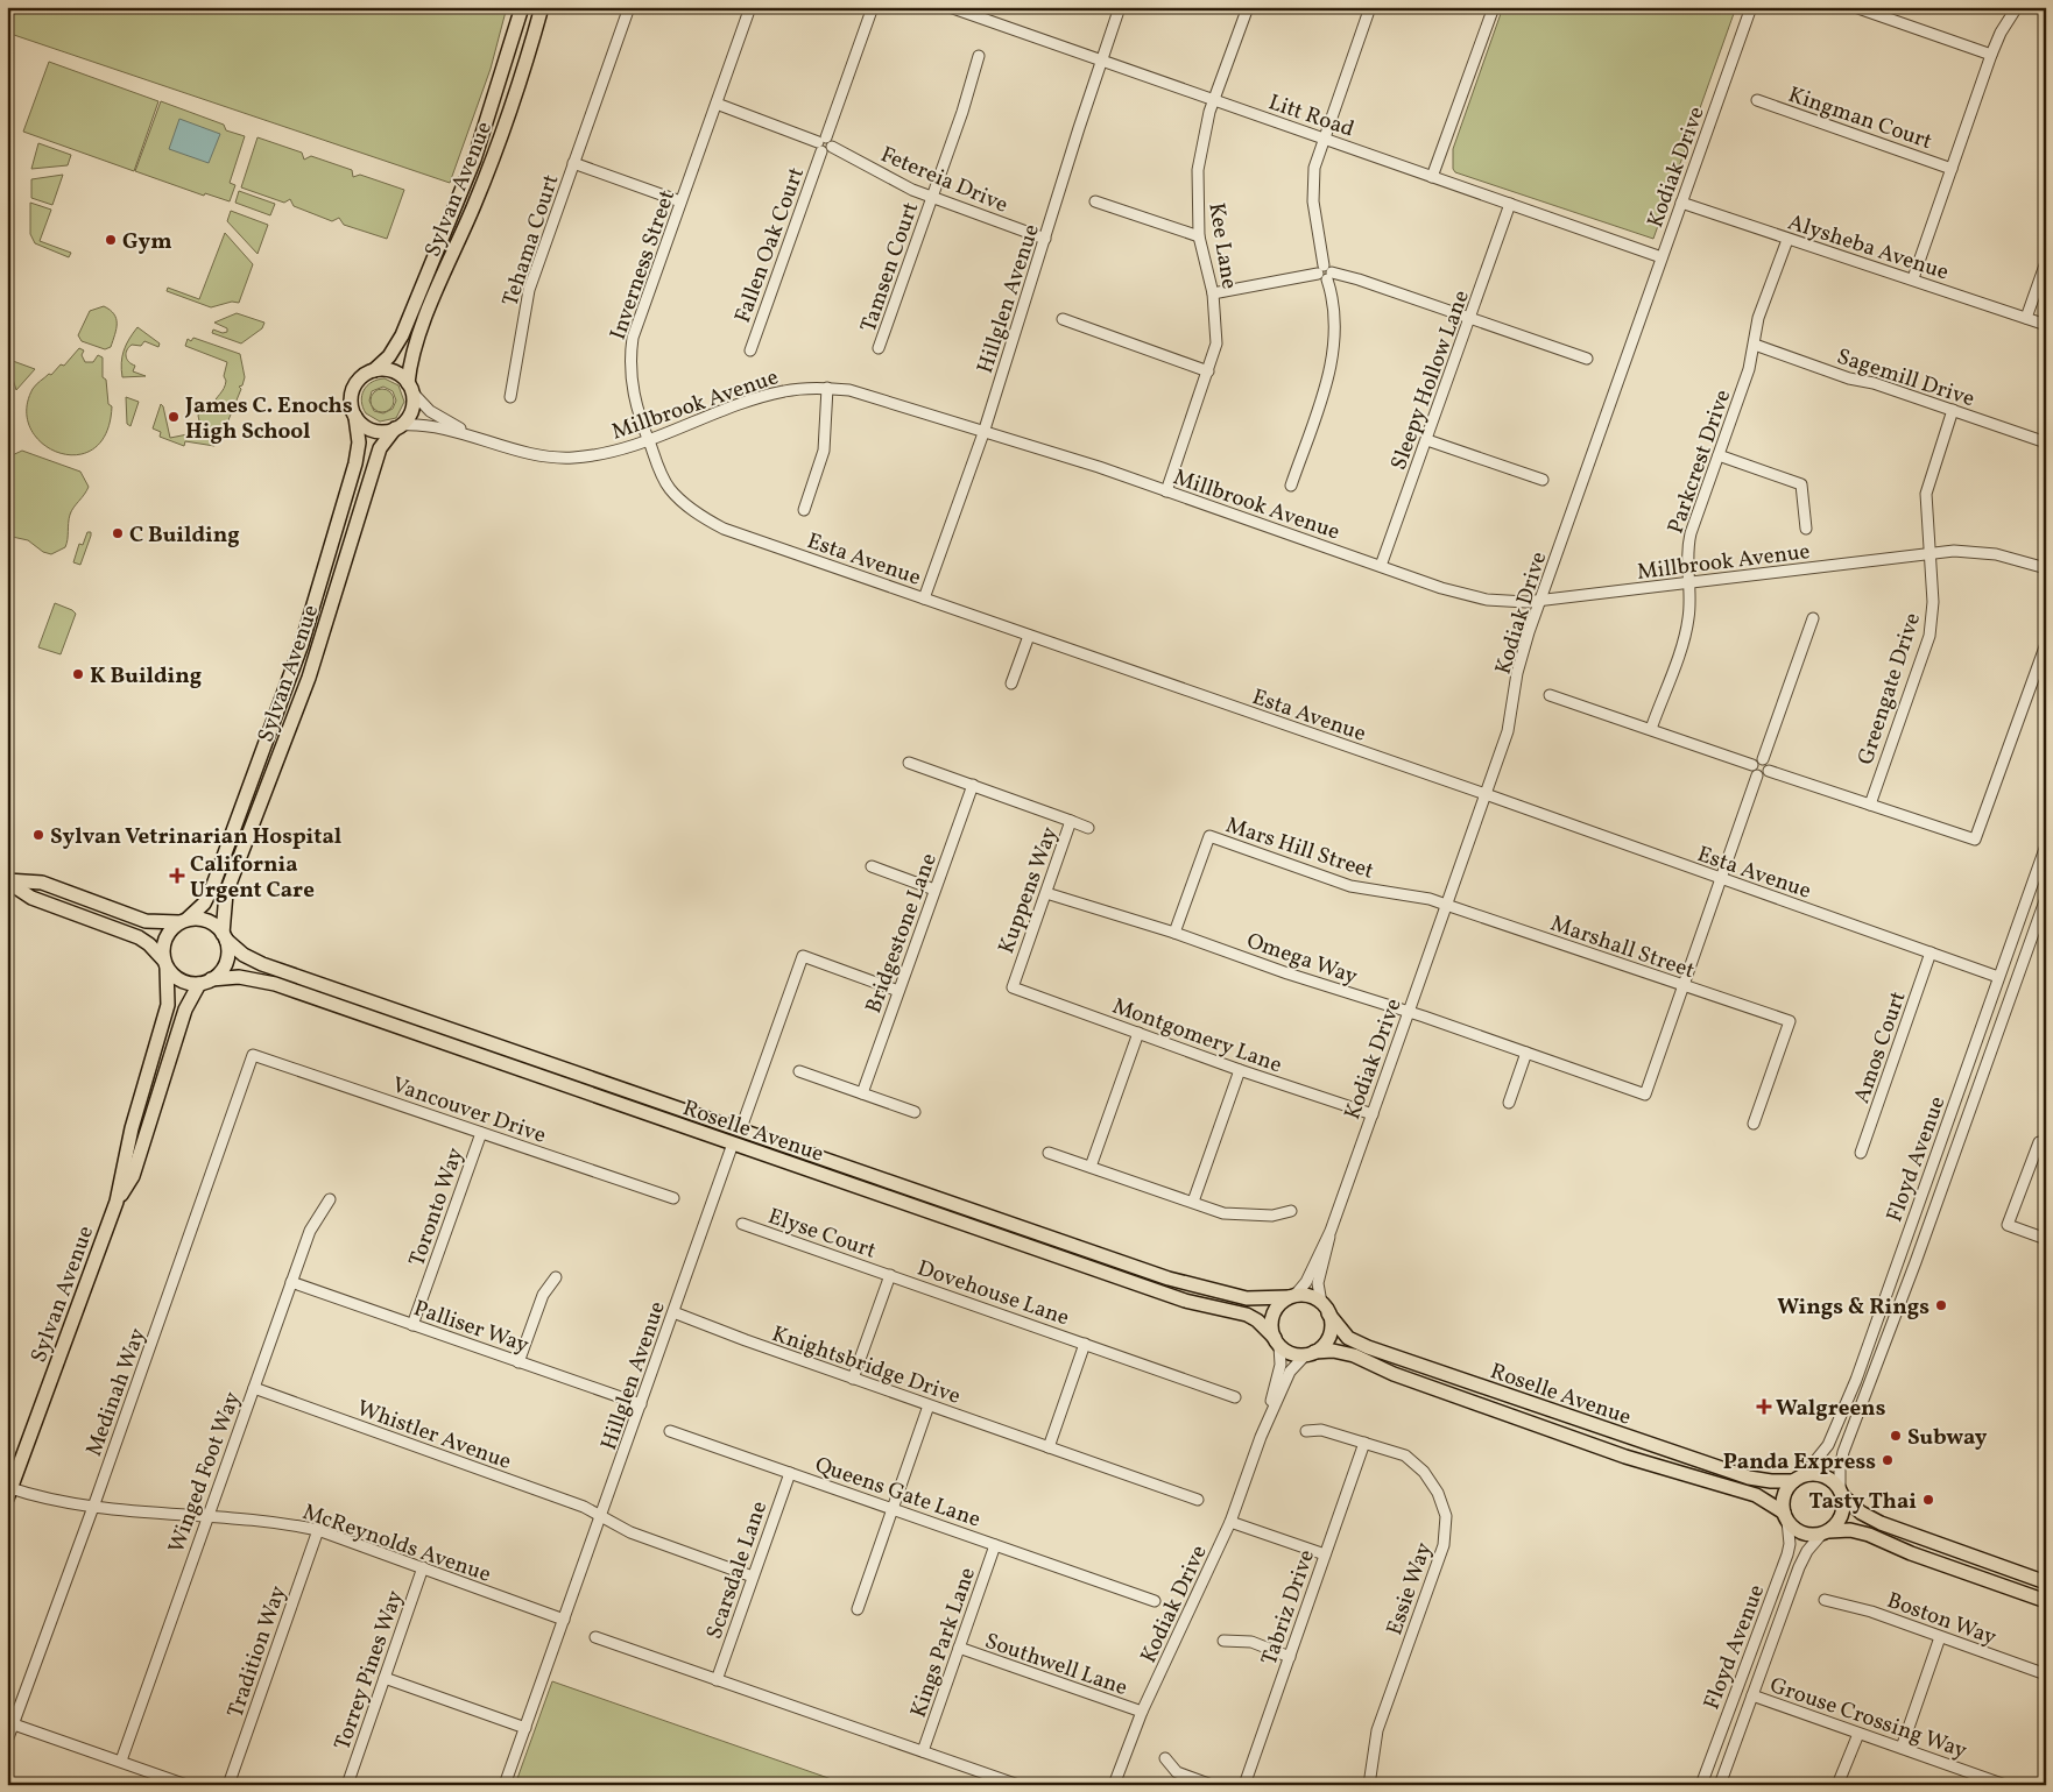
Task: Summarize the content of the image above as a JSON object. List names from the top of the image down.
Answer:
{
  "streets": {
    "main road": ["Sylvan Avenue", "Roselle Avenue"],
    "street": [
      "Litt Road",
      "Kingman Court",
      "Kodiak Drive",
      "Fetereia Drive",
      "Tehama Court",
      "Fallen Oak Court",
      "Kee Lane",
      "Alysheba Avenue",
      "Inverness Street",
      "Tamsen Court",
      "Hillglen Avenue",
      "Sagemill Drive",
      "Sleepy Hollow Lane",
      "Millbrook Avenue",
      "Parkcrest Drive",
      "Esta Avenue",
      "Greengate Drive",
      "Mars Hill Street",
      "Kuppens Way",
      "Bridgestone Lane",
      "Marshall Street",
      "Omega Way",
      "Montgomery Lane",
      "Amos Court",
      "Vancouver Drive",
      "Floyd Avenue",
      "Toronto Way",
      "Elyse Court",
      "Dovehouse Lane",
      "Palliser Way",
      "Knightsbridge Drive",
      "Medinah Way",
      "Whistler Avenue",
      "Winged Foot Way",
      "Queens Gate Lane",
      "McReynolds Avenue",
      "Scarsdale Lane",
      "Essie Way",
      "Tabriz Drive",
      "Boston Way",
      "Kings Park Lane",
      "Tradition Way",
      "Southwell Lane",
      "Torrey Pines Way",
      "Grouse Crossing Way"
    ]
  },
  "crossings": [
    ["Litt Road", "Kodiak Drive"],
    ["Litt Road", "Kee Lane"],
    ["Litt Road", "Hillglen Avenue"],
    ["Litt Road", "Sleepy Hollow Lane"],
    ["Kodiak Drive", "Alysheba Avenue"],
    ["Kodiak Drive", "Millbrook Avenue"],
    ["Kodiak Drive", "Esta Avenue"],
    ["Kodiak Drive", "Mars Hill Street"],
    ["Kodiak Drive", "Marshall Street"],
    ["Kodiak Drive", "Omega Way"],
    ["Kodiak Drive", "Montgomery Lane"],
    ["Kodiak Drive", "Roselle Avenue"],
    ["Kodiak Drive", "Southwell Lane"],
    ["Fetereia Drive", "Fallen Oak Court"],
    ["Fetereia Drive", "Inverness Street"],
    ["Fetereia Drive", "Tamsen Court"],
    ["Fetereia Drive", "Hillglen Avenue"],
    ["Sylvan Avenue", "Millbrook Avenue"],
    ["Sylvan Avenue", "Roselle Avenue"],
    ["Sylvan Avenue", "McReynolds Avenue"],
    ["Kee Lane", "Millbrook Avenue"],
    ["Alysheba Avenue", "Parkcrest Drive"],
    ["Inverness Street", "Millbrook Avenue"],
    ["Inverness Street", "Esta Avenue"],
    ["Hillglen Avenue", "Millbrook Avenue"],
    ["Hillglen Avenue", "Esta Avenue"],
    ["Hillglen Avenue", "Roselle Avenue"],
    ["Hillglen Avenue", "Palliser Way"],
    ["Hillglen Avenue", "Knightsbridge Drive"],
    ["Hillglen Avenue", "Whistler Avenue"],
    ["Hillglen Avenue", "McReynolds Avenue"],
    ["Sagemill Drive", "Parkcrest Drive"],
    ["Sagemill Drive", "Greengate Drive"],
    ["Sleepy Hollow Lane", "Millbrook Avenue"],
    ["Millbrook Avenue", "Parkcrest Drive"],
    ["Millbrook Avenue", "Esta Avenue"],
    ["Millbrook Avenue", "Greengate Drive"],
    ["Esta Avenue", "Amos Court"],
    ["Esta Avenue", "Floyd Avenue"],
    ["Mars Hill Street", "Marshall Street"],
    ["Mars Hill Street", "Omega Way"],
    ["Kuppens Way", "Omega Way"],
    ["Kuppens Way", "Montgomery Lane"],
    ["Marshall Street", "Omega Way"],
    ["Vancouver Drive", "Toronto Way"],
    ["Vancouver Drive", "Medinah Way"],
    ["Roselle Avenue", "Floyd Avenue"],
    ["Floyd Avenue", "Grouse Crossing Way"],
    ["Toronto Way", "Palliser Way"],
    ["Elyse Court", "Dovehouse Lane"],
    ["Palliser Way", "Winged Foot Way"],
    ["Medinah Way", "McReynolds Avenue"],
    ["Whistler Avenue", "Winged Foot Way"],
    ["Whistler Avenue", "Scarsdale Lane"],
    ["Winged Foot Way", "McReynolds Avenue"],
    ["Queens Gate Lane", "Scarsdale Lane"],
    ["Queens Gate Lane", "Kings Park Lane"],
    ["McReynolds Avenue", "Tradition Way"],
    ["McReynolds Avenue", "Torrey Pines Way"],
    ["Essie Way", "Tabriz Drive"],
    ["Kings Park Lane", "Southwell Lane"]
  ],
  "places": {
    "other": [
      "Gym",
      "James C. Enochs High School",
      "C Building",
      "K Building",
      "Sylvan Vetrinarian Hospital",
      "Wings & Rings",
      "Subway",
      "Panda Express",
      "Tasty Thai"
    ],
    "health": ["California Urgent Care", "Walgreens"]
  }
}
